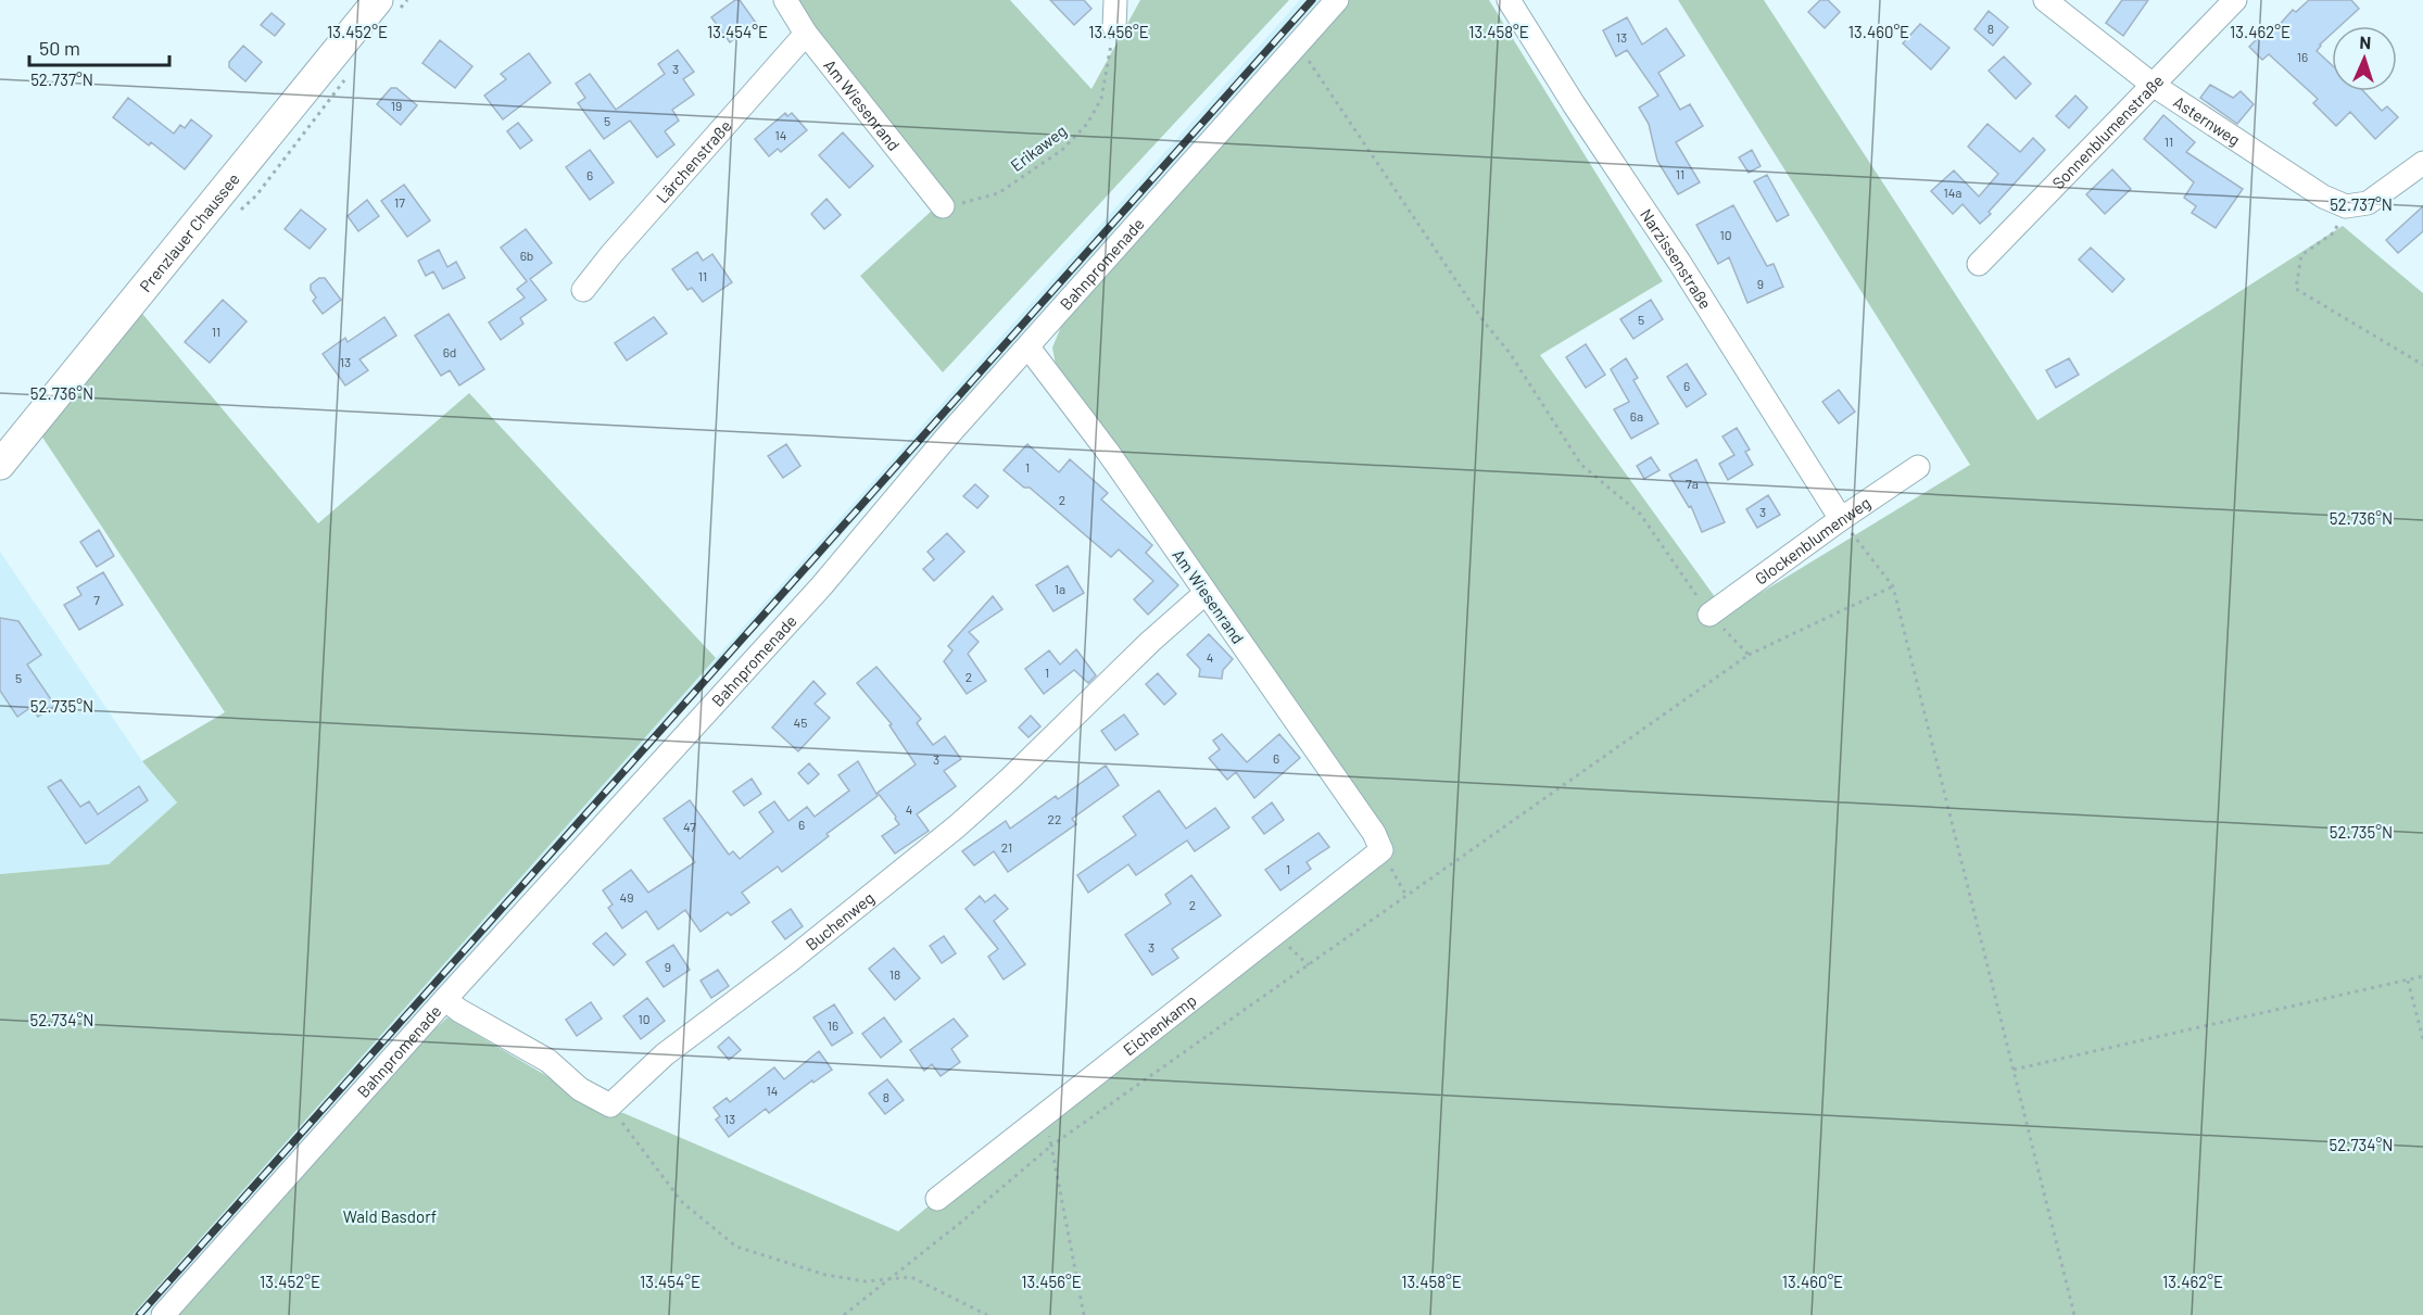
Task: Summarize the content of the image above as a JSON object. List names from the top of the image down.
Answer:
{
  "streets": {
    "main road": ["Prenzlauer Chaussee"],
    "street": [
      "Am Wiesenrand",
      "Asternweg",
      "Sonnenblumenstraße",
      "Lärchenstraße",
      "Narzissenstraße",
      "Bahnpromenade",
      "Glockenblumenweg",
      "Buchenweg",
      "Eichenkamp"
    ],
    "path": ["Erikaweg"]
  },
  "crossings": [
    ["Am Wiesenrand", "Erikaweg"],
    ["Am Wiesenrand", "Lärchenstraße"],
    ["Am Wiesenrand", "Bahnpromenade"],
    ["Am Wiesenrand", "Buchenweg"],
    ["Am Wiesenrand", "Eichenkamp"],
    ["Asternweg", "Sonnenblumenstraße"],
    ["Narzissenstraße", "Glockenblumenweg"]
  ],
  "parks": ["Wald Basdorf"],
  "house_numbers": [
    "8",
    "13",
    "16",
    "3",
    "19",
    "5",
    "14",
    "11",
    "11",
    "6",
    "14a",
    "17",
    "10",
    "6b",
    "11",
    "9",
    "5",
    "11",
    "6d",
    "13",
    "6",
    "6a",
    "1",
    "7a",
    "2",
    "3",
    "1a",
    "7",
    "4",
    "1",
    "2",
    "5",
    "45",
    "6",
    "3",
    "4",
    "22",
    "6",
    "47",
    "21",
    "1",
    "49",
    "2",
    "3",
    "9",
    "18",
    "10",
    "16",
    "14",
    "8",
    "13"
  ],
  "scale_bar": "50 m",
  "north": "top",
  "coordinates": [
    "13.452°E",
    "13.454°E",
    "13.456°E",
    "13.458°E",
    "13.460°E",
    "13.462°E",
    "52.737°N",
    "52.736°N",
    "52.735°N",
    "52.734°N"
  ]
}
